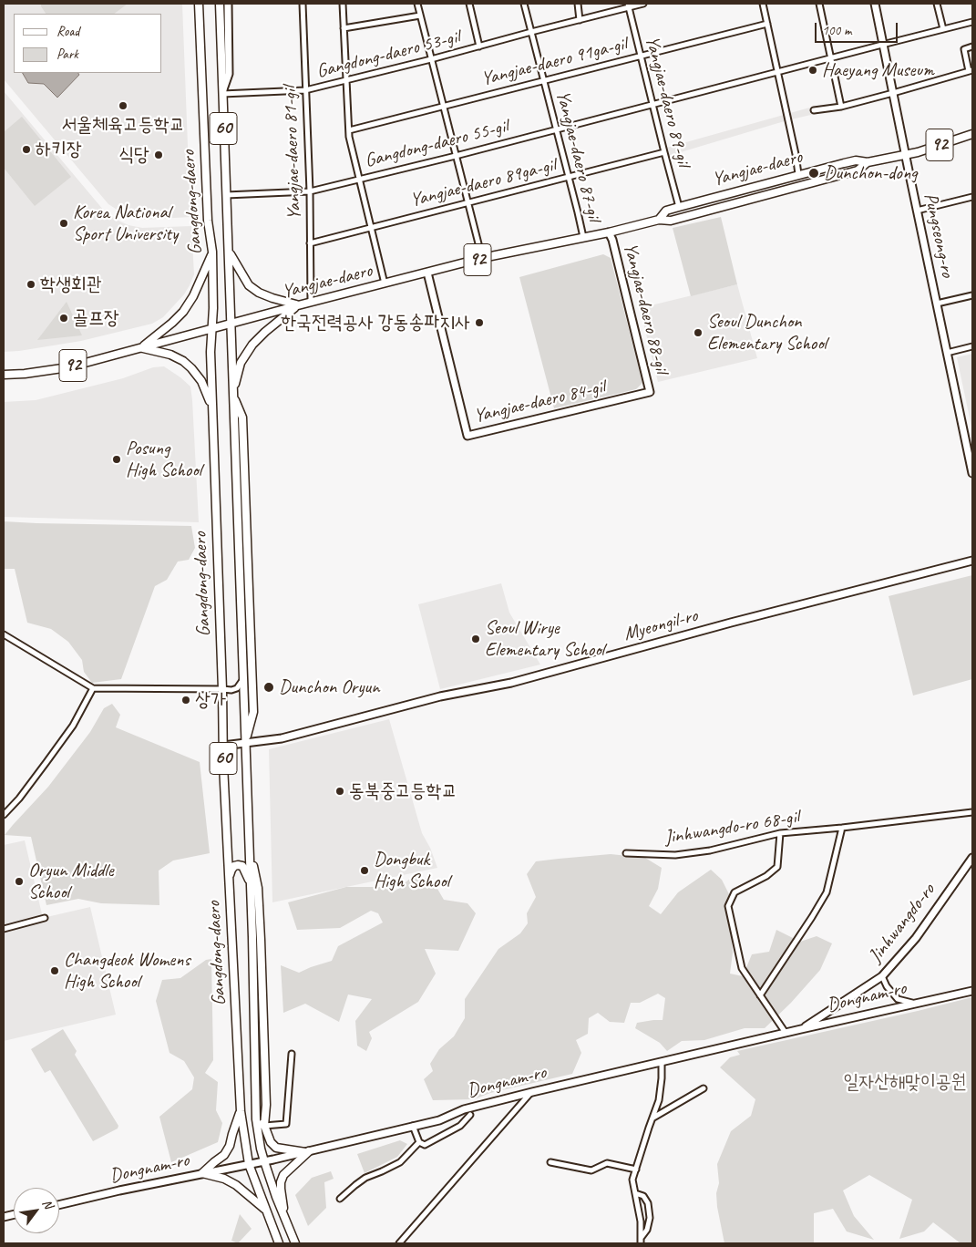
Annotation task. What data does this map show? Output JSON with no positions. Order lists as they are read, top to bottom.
{
  "streets": {
    "main road": [
      "60",
      "92",
      "Yangjae-daero",
      "Gangdong-daero",
      "Pungseong-ro",
      "Yangjae-daero 88-gil",
      "Yangjae-daero 84-gil",
      "Myeongil-ro",
      "Jinhwangdo-ro",
      "Dongnam-ro"
    ],
    "street": [
      "Gangdong-daero 53-gil",
      "Yangjae-daero 91ga-gil",
      "Yangjae-daero 89-gil",
      "Gangdong-daero 55-gil",
      "Yangjae-daero 81-gil",
      "Yangjae-daero 87-gil",
      "Yangjae-daero 89ga-gil",
      "Jinhwangdo-ro 68-gil"
    ]
  },
  "crossings": [
    ["Gangdong-daero 53-gil", "Yangjae-daero 89-gil"],
    ["Gangdong-daero 53-gil", "Yangjae-daero 81-gil"],
    ["Gangdong-daero 53-gil", "Yangjae-daero 87-gil"],
    ["Gangdong-daero 53-gil", "Gangdong-daero"],
    ["Yangjae-daero 91ga-gil", "Yangjae-daero 89-gil"],
    ["Yangjae-daero 91ga-gil", "Yangjae-daero 87-gil"],
    ["Yangjae-daero 89-gil", "Gangdong-daero 55-gil"],
    ["Yangjae-daero 89-gil", "Yangjae-daero"],
    ["Yangjae-daero 89-gil", "Yangjae-daero 89ga-gil"],
    ["Gangdong-daero 55-gil", "Yangjae-daero 81-gil"],
    ["Gangdong-daero 55-gil", "Yangjae-daero 87-gil"],
    ["Gangdong-daero 55-gil", "Gangdong-daero"],
    ["Gangdong-daero 55-gil", "Pungseong-ro"],
    ["Yangjae-daero 81-gil", "Yangjae-daero"],
    ["Yangjae-daero 81-gil", "Yangjae-daero 89ga-gil"],
    ["Yangjae-daero 87-gil", "Yangjae-daero"],
    ["Yangjae-daero 87-gil", "Yangjae-daero 89ga-gil"],
    ["Yangjae-daero", "Gangdong-daero"],
    ["Yangjae-daero", "Pungseong-ro"],
    ["Yangjae-daero", "Yangjae-daero 88-gil"],
    ["Yangjae-daero", "Yangjae-daero 84-gil"],
    ["Gangdong-daero", "Myeongil-ro"],
    ["Gangdong-daero", "Dongnam-ro"],
    ["Yangjae-daero 88-gil", "Yangjae-daero 84-gil"],
    ["Jinhwangdo-ro", "Dongnam-ro"]
  ],
  "parks": ["일자산해맞이공원"],
  "places": [
    "Haeyang Museum",
    "서울체육고등학교",
    "하키장",
    "식당",
    "Dunchon-dong",
    "Korea National Sport University",
    "학생회관",
    "골프장",
    "한국전력공사 강동송파지사",
    "Seoul Dunchon Elementary School",
    "Posung High School",
    "Seoul Wirye Elementary School",
    "Dunchon Oryun",
    "상가",
    "동북중고등학교",
    "Dongbuk High School",
    "Oryun Middle School",
    "Changdeok Womens High School"
  ],
  "legend": ["Road", "Park"],
  "scale_bar": "100 m",
  "north": "top right"
}
